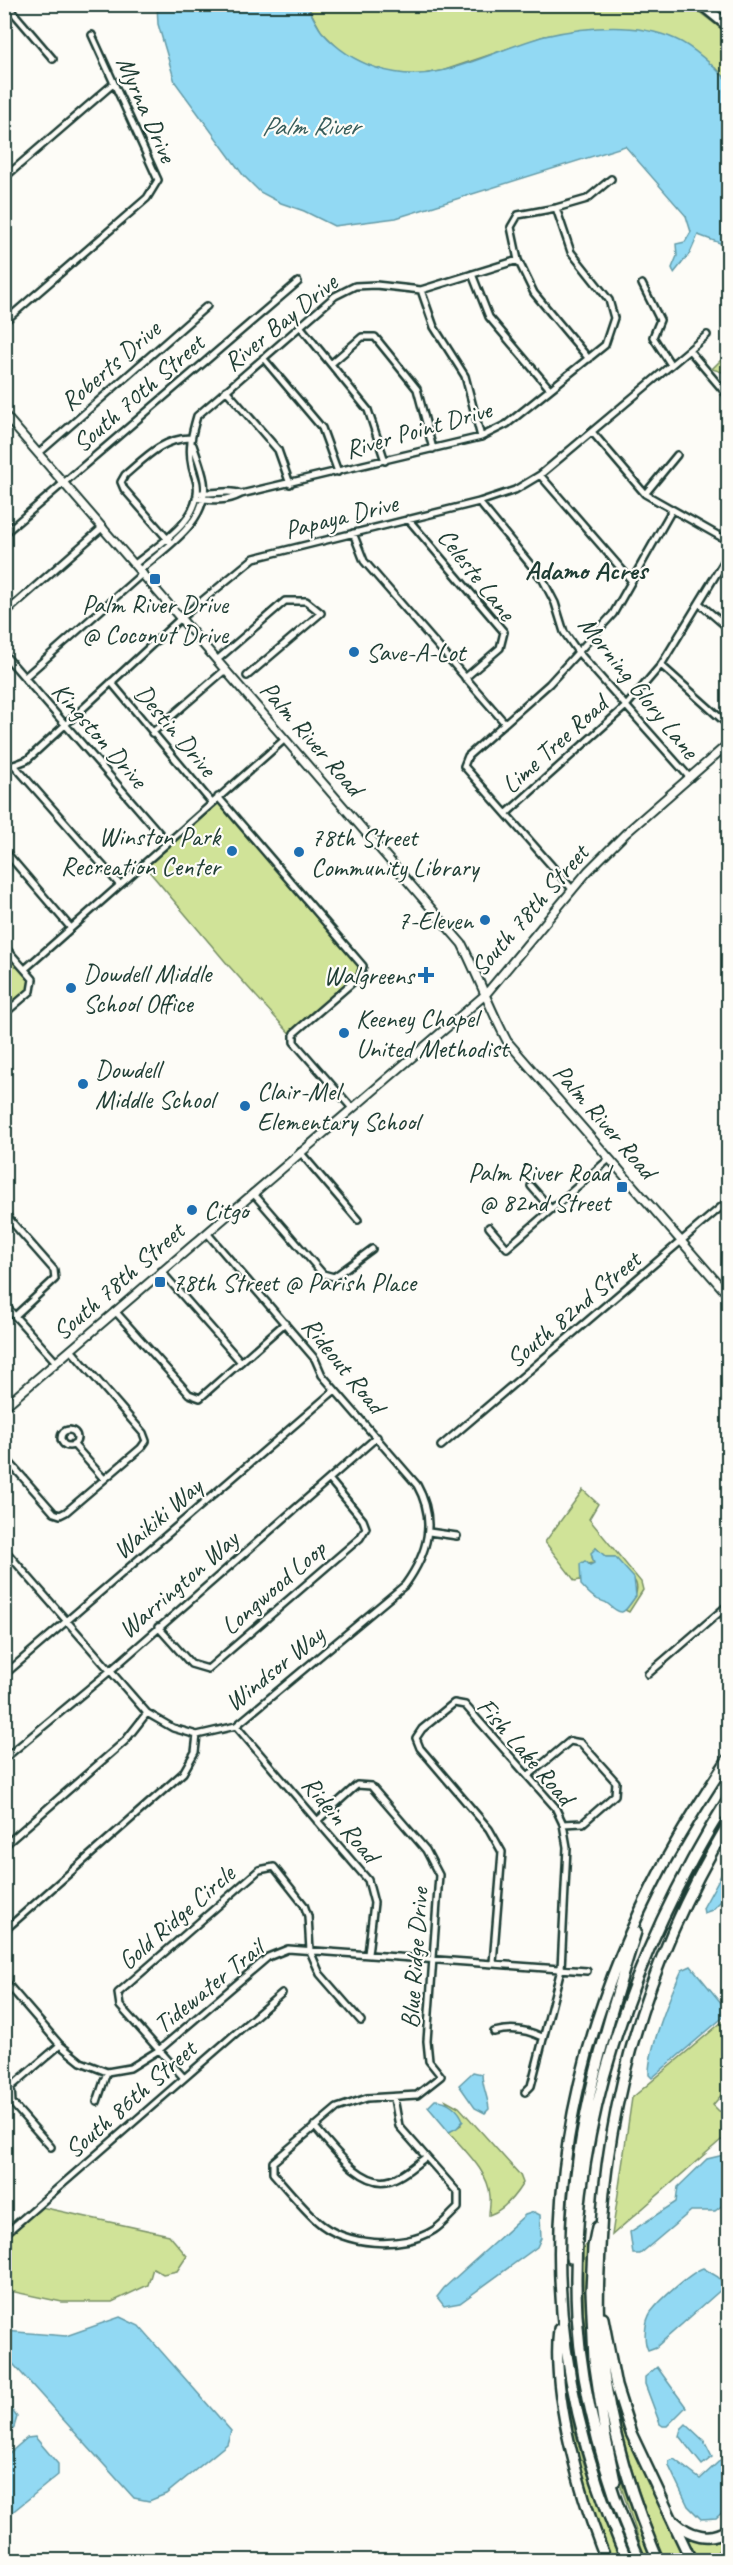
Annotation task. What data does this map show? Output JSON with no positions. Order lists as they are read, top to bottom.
{
  "streets": {
    "street": [
      "Myrna Drive",
      "River Bay Drive",
      "Roberts Drive",
      "South 70th Street",
      "River Point Drive",
      "Papaya Drive",
      "Celeste Lane",
      "Morning Glory Lane",
      "Destin Drive",
      "Kingston Drive",
      "Palm River Road",
      "Lime Tree Road",
      "South 78th Street",
      "South 82nd Street",
      "Rideout Road",
      "Waikiki Way",
      "Warrington Way",
      "Longwood Loop",
      "Windsor Way",
      "Fish Lake Road",
      "Ridein Road",
      "Gold Ridge Circle",
      "Blue Ridge Drive",
      "Tidewater Trail",
      "South 86th Street"
    ]
  },
  "crossings": [
    ["Roberts Drive", "Palm River Road"],
    ["South 70th Street", "Palm River Road"],
    ["Papaya Drive", "Celeste Lane"],
    ["Papaya Drive", "Morning Glory Lane"],
    ["Papaya Drive", "Destin Drive"],
    ["Papaya Drive", "Kingston Drive"],
    ["Papaya Drive", "Palm River Road"],
    ["Morning Glory Lane", "Lime Tree Road"],
    ["Morning Glory Lane", "South 78th Street"],
    ["Destin Drive", "South 78th Street"],
    ["Palm River Road", "South 78th Street"],
    ["Palm River Road", "South 82nd Street"],
    ["South 78th Street", "Rideout Road"],
    ["Rideout Road", "Waikiki Way"],
    ["Rideout Road", "Warrington Way"],
    ["Rideout Road", "Windsor Way"],
    ["Warrington Way", "Longwood Loop"],
    ["Windsor Way", "Ridein Road"],
    ["Fish Lake Road", "Tidewater Trail"],
    ["Ridein Road", "Blue Ridge Drive"],
    ["Ridein Road", "Tidewater Trail"],
    ["Gold Ridge Circle", "Tidewater Trail"],
    ["Gold Ridge Circle", "South 86th Street"],
    ["Blue Ridge Drive", "Tidewater Trail"]
  ],
  "districts": ["Adamo Acres"],
  "water": ["Palm River"],
  "places": {
    "transit": ["Palm River Drive @ Coconut Drive", "Palm River Road @ 82nd Street", "78th Street @ Parish Place"],
    "other": [
      "Save-A-Lot",
      "Winston Park Recreation Center",
      "78th Street Community Library",
      "7-Eleven",
      "Dowdell Middle School Office",
      "Keeney Chapel United Methodist",
      "Dowdell Middle School",
      "Clair-Mel Elementary School",
      "Citgo"
    ],
    "health": ["Walgreens"]
  }
}
